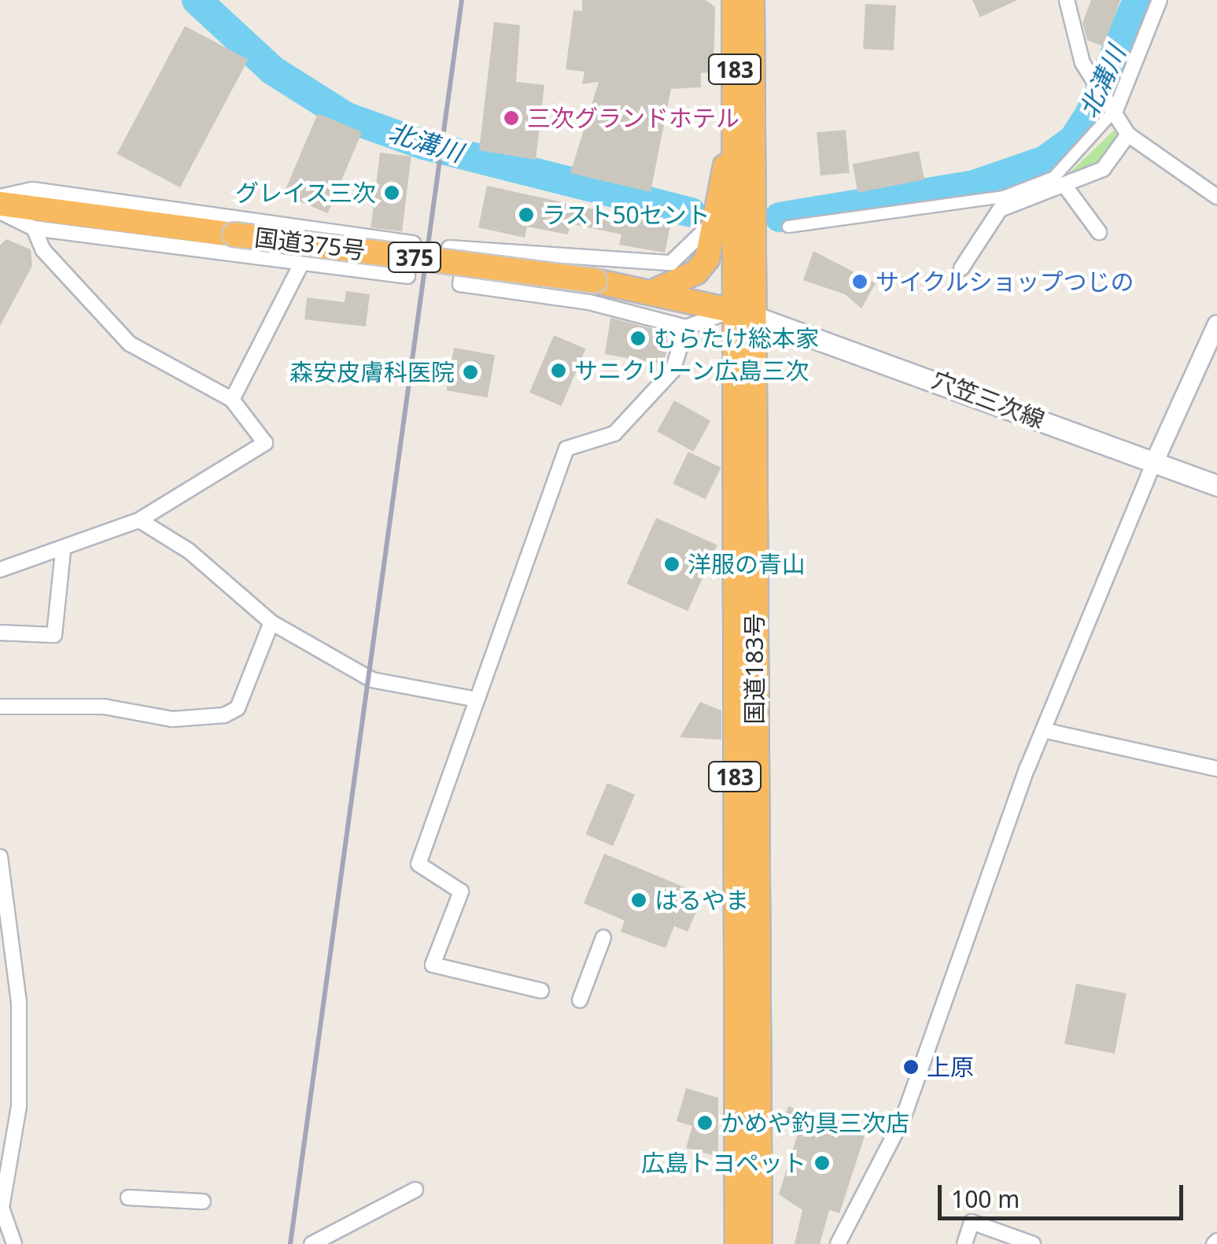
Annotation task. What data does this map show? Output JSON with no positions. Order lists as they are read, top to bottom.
{
  "streets": {
    "highway": [
      "183",
      "国道375号",
      "375",
      "国道183号"
    ],
    "main road": ["穴笠三次線"]
  },
  "crossings": [
    ["国道375号", "穴笠三次線"],
    ["国道375号", "国道183号"],
    ["穴笠三次線", "国道183号"]
  ],
  "water": ["北溝川"],
  "places": [
    "三次グランドホテル",
    "グレイス三次",
    "ラスト50セント",
    "サイクルショップつじの",
    "むらたけ総本家",
    "サニクリーン広島三次",
    "森安皮膚科医院",
    "洋服の青山",
    "はるやま",
    "上原",
    "かめや釣具三次店",
    "広島トヨペット"
  ],
  "scale_bar": "100 m"
}
